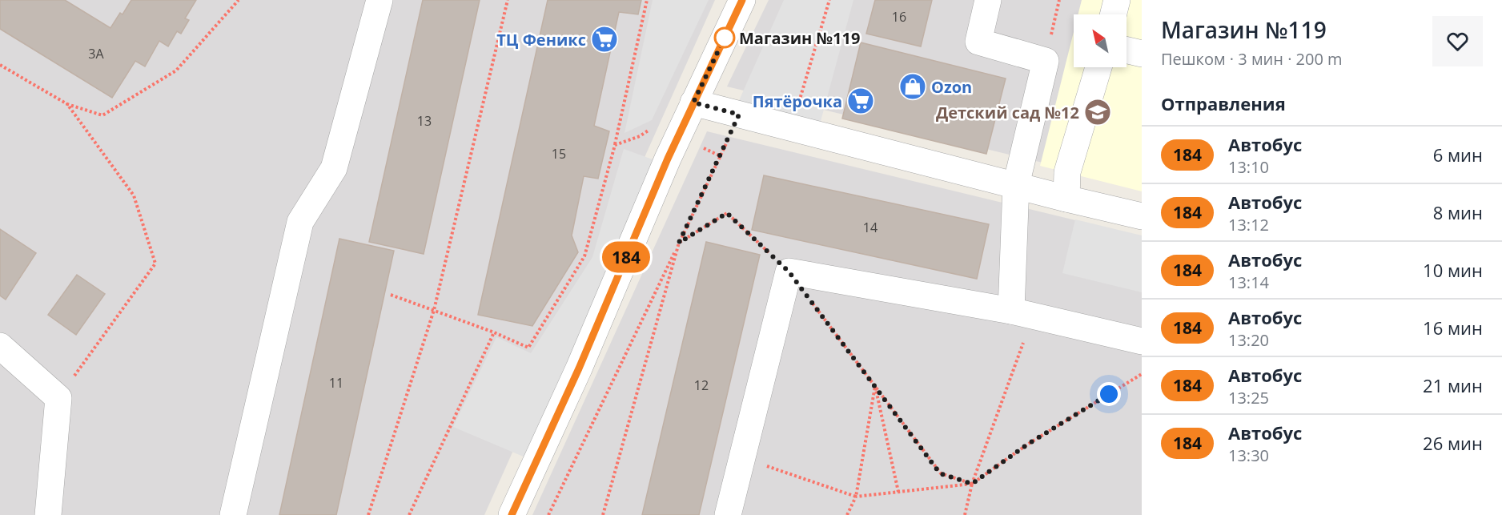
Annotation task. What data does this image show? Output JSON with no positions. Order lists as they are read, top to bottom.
{
  "places": {
    "other": ["Магазин №119"],
    "supermarket": ["ТЦ Феникс", "Пятёрочка"],
    "shop": ["Ozon"],
    "school or university": ["Детский сад №12"]
  },
  "lines": ["bus line 184"],
  "house_numbers": [
    "16",
    "3А",
    "13",
    "15",
    "14",
    "11",
    "12"
  ],
  "north": "top left",
  "page": {
    "on_map": "184",
    "heading": [
      ["Магазин №119", "Пешком · 3 мин · 200 m"],
      "Отправления"
    ],
    "list": [
      {
        "mark": "184",
        "name": "Автобус",
        "note": "13:10",
        "value": "6 мин"
      },
      {
        "mark": "184",
        "name": "Автобус",
        "note": "13:12",
        "value": "8 мин"
      },
      {
        "mark": "184",
        "name": "Автобус",
        "note": "13:14",
        "value": "10 мин"
      },
      {
        "mark": "184",
        "name": "Автобус",
        "note": "13:20",
        "value": "16 мин"
      },
      {
        "mark": "184",
        "name": "Автобус",
        "note": "13:25",
        "value": "21 мин"
      },
      {
        "mark": "184",
        "name": "Автобус",
        "note": "13:30",
        "value": "26 мин"
      }
    ]
  }
}
